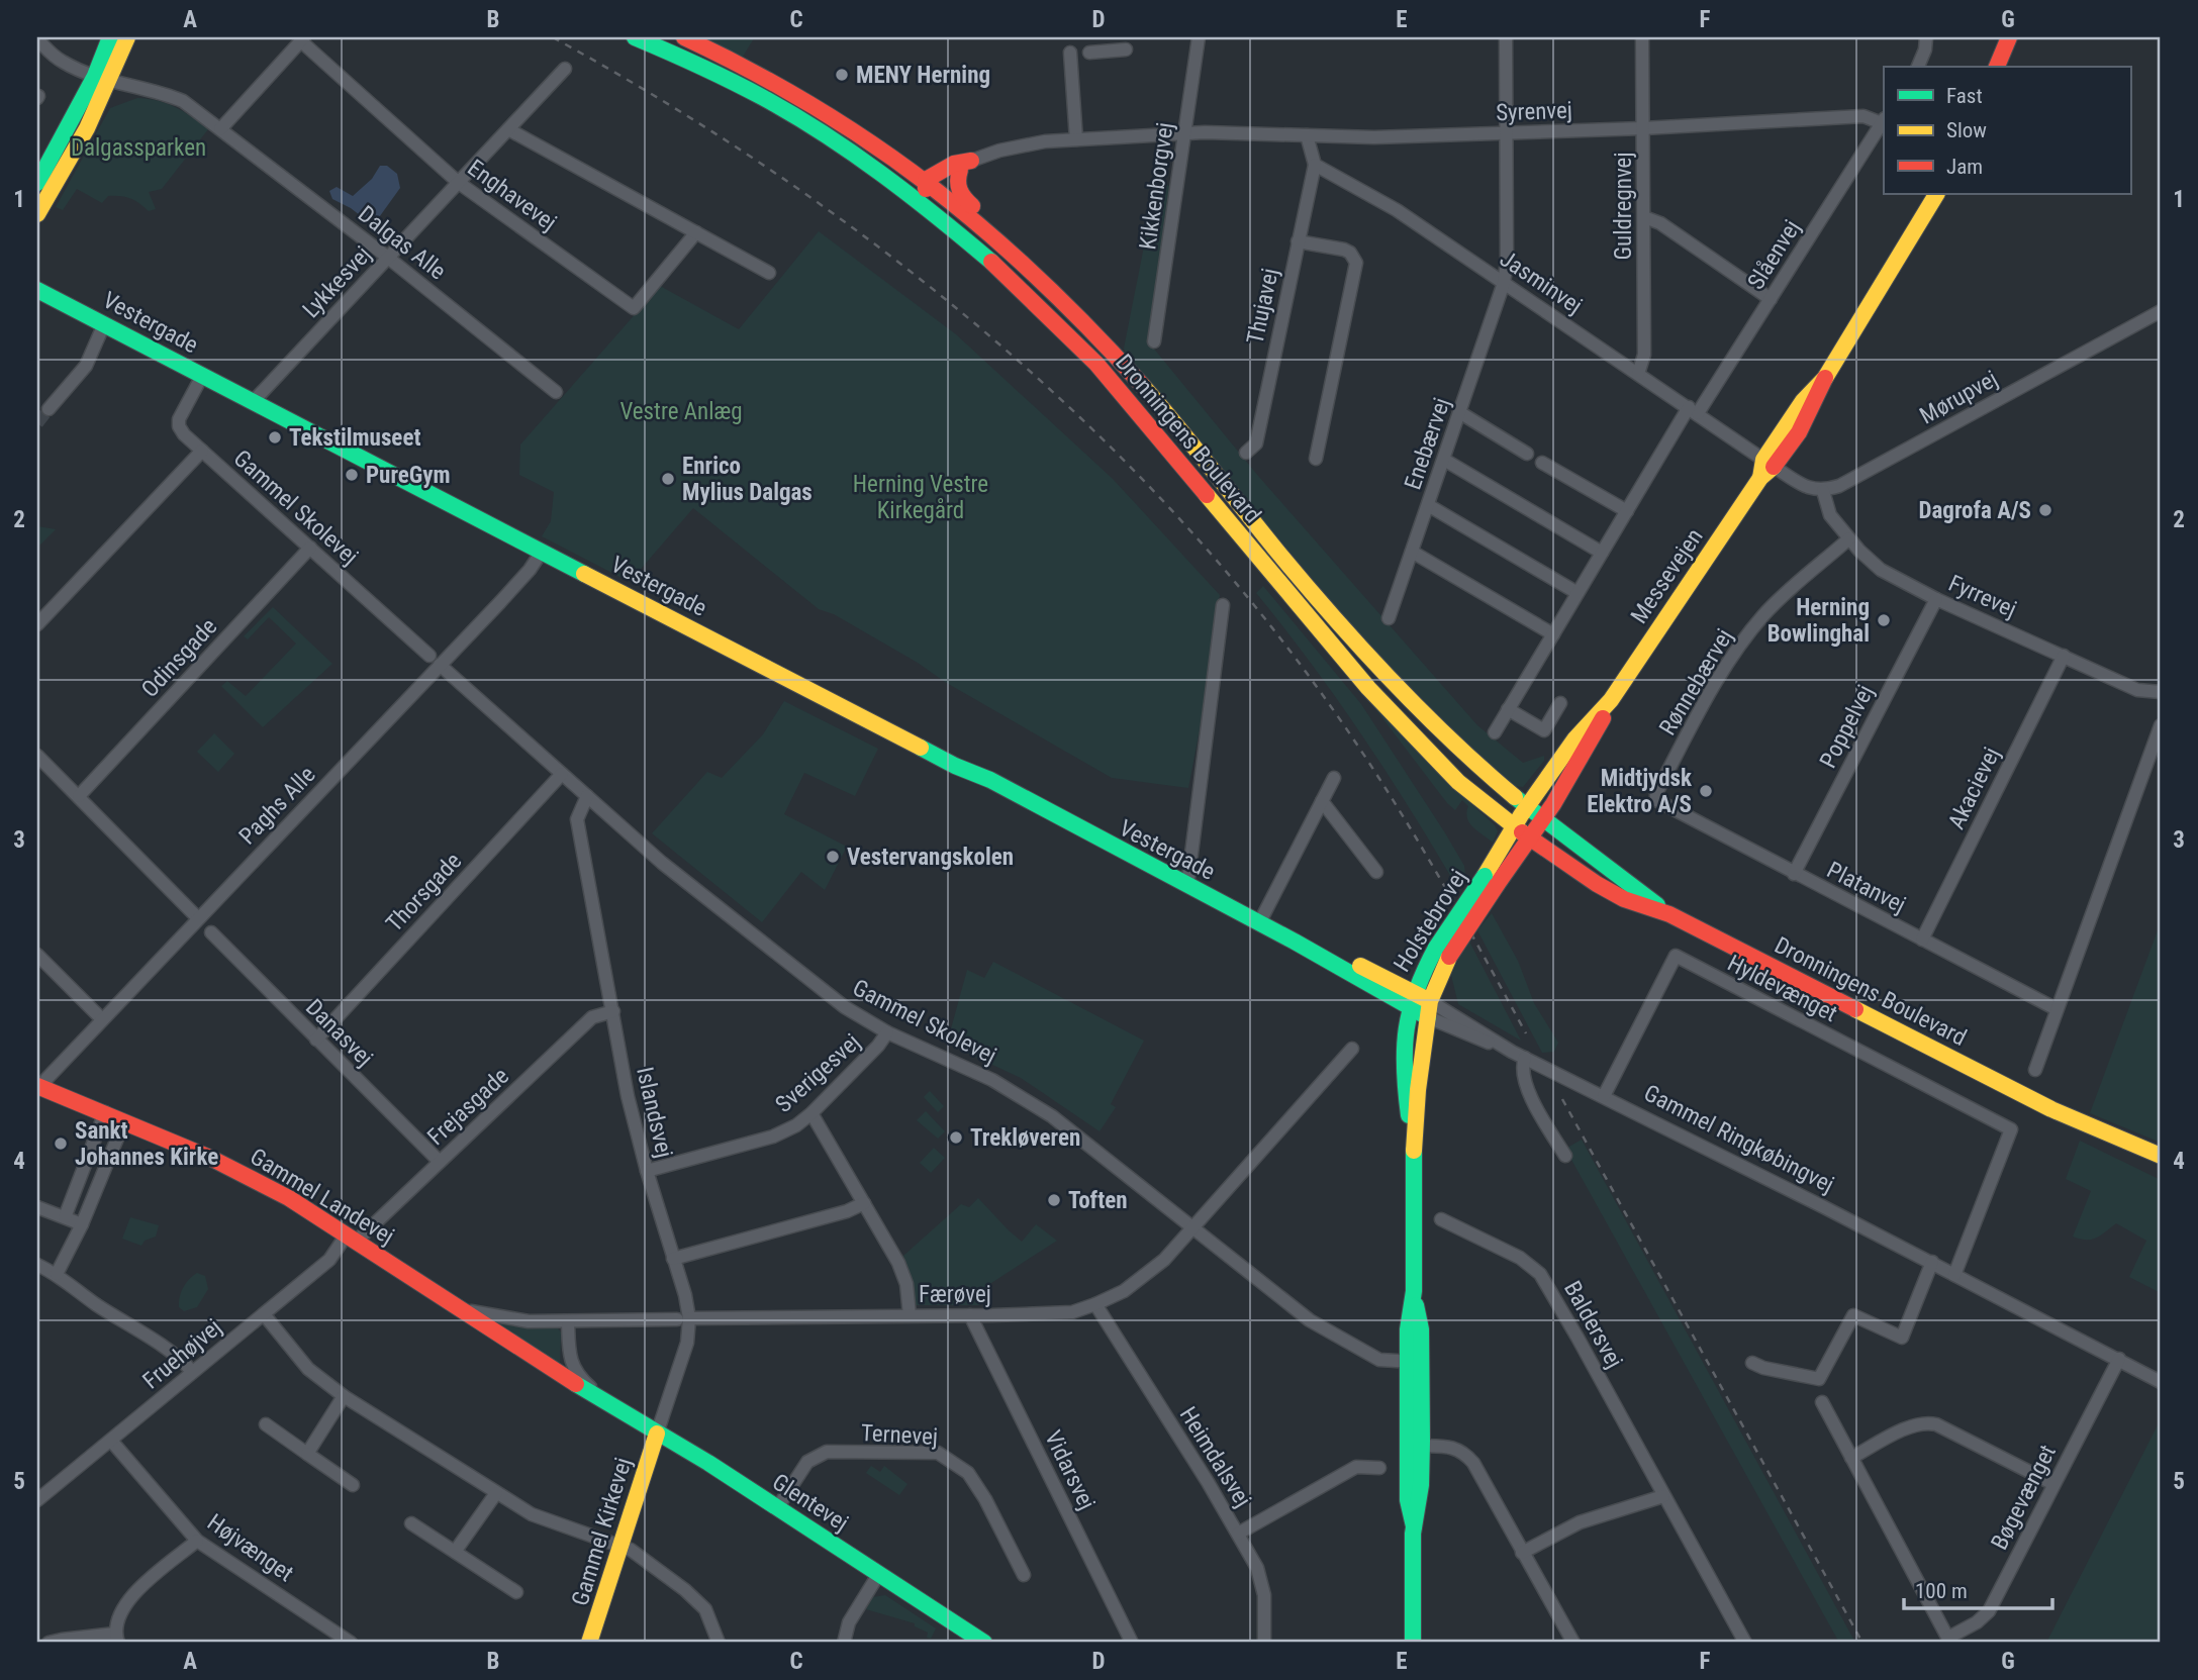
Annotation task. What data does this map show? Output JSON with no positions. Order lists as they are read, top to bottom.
{
  "streets": {
    "main road": [
      "Vestergade",
      "Dronningens Boulevard",
      "Messevejen",
      "Holstebrovej",
      "Gammel Landevej",
      "Glentevej",
      "Gammel Kirkevej"
    ],
    "street": [
      "Syrenvej",
      "Kikkenborgvej",
      "Enghavevej",
      "Guldregnvej",
      "Dalgas Alle",
      "Slåenvej",
      "Lykkesvej",
      "Jasminvej",
      "Thujavej",
      "Mørupvej",
      "Enebærvej",
      "Gammel Skolevej",
      "Fyrrevej",
      "Odinsgade",
      "Rønnebærvej",
      "Poppelvej",
      "Akacievej",
      "Paghs Alle",
      "Platanvej",
      "Thorsgade",
      "Hyldevænget",
      "Danasvej",
      "Sverigesvej",
      "Frejasgade",
      "Islandsvej",
      "Gammel Ringkøbingvej",
      "Færøvej",
      "Baldersvej",
      "Fruehøjvej",
      "Ternevej",
      "Heimdalsvej",
      "Vidarsvej",
      "Bøgevænget",
      "Højvænget"
    ]
  },
  "crossings": [
    ["Syrenvej", "Kikkenborgvej"],
    ["Syrenvej", "Guldregnvej"],
    ["Syrenvej", "Slåenvej"],
    ["Syrenvej", "Enebærvej"],
    ["Enghavevej", "Lykkesvej"],
    ["Guldregnvej", "Jasminvej"],
    ["Dalgas Alle", "Lykkesvej"],
    ["Slåenvej", "Jasminvej"],
    ["Lykkesvej", "Vestergade"],
    ["Jasminvej", "Thujavej"],
    ["Jasminvej", "Enebærvej"],
    ["Jasminvej", "Messevejen"],
    ["Vestergade", "Gammel Skolevej"],
    ["Vestergade", "Paghs Alle"],
    ["Vestergade", "Holstebrovej"],
    ["Vestergade", "Gammel Ringkøbingvej"],
    ["Mørupvej", "Fyrrevej"],
    ["Dronningens Boulevard", "Messevejen"],
    ["Dronningens Boulevard", "Holstebrovej"],
    ["Gammel Skolevej", "Odinsgade"],
    ["Gammel Skolevej", "Paghs Alle"],
    ["Gammel Skolevej", "Thorsgade"],
    ["Gammel Skolevej", "Holstebrovej"],
    ["Gammel Skolevej", "Sverigesvej"],
    ["Gammel Skolevej", "Islandsvej"],
    ["Gammel Skolevej", "Færøvej"],
    ["Messevejen", "Holstebrovej"],
    ["Fyrrevej", "Rønnebærvej"],
    ["Fyrrevej", "Poppelvej"],
    ["Fyrrevej", "Akacievej"],
    ["Rønnebærvej", "Platanvej"],
    ["Poppelvej", "Platanvej"],
    ["Akacievej", "Platanvej"],
    ["Paghs Alle", "Gammel Landevej"],
    ["Thorsgade", "Danasvej"],
    ["Holstebrovej", "Gammel Ringkøbingvej"],
    ["Hyldevænget", "Gammel Ringkøbingvej"],
    ["Danasvej", "Frejasgade"],
    ["Sverigesvej", "Islandsvej"],
    ["Frejasgade", "Islandsvej"],
    ["Frejasgade", "Gammel Landevej"],
    ["Frejasgade", "Fruehøjvej"],
    ["Islandsvej", "Færøvej"],
    ["Islandsvej", "Glentevej"],
    ["Islandsvej", "Gammel Kirkevej"],
    ["Gammel Ringkøbingvej", "Bøgevænget"],
    ["Gammel Landevej", "Færøvej"],
    ["Gammel Landevej", "Fruehøjvej"],
    ["Gammel Landevej", "Glentevej"],
    ["Færøvej", "Heimdalsvej"],
    ["Færøvej", "Vidarsvej"],
    ["Færøvej", "Glentevej"],
    ["Fruehøjvej", "Højvænget"],
    ["Ternevej", "Glentevej"],
    ["Glentevej", "Gammel Kirkevej"]
  ],
  "parks": ["Dalgassparken", "Vestre Anlæg", "Herning Vestre Kirkegård"],
  "places": [
    "MENY Herning",
    "Tekstilmuseet",
    "PureGym",
    "Enrico Mylius Dalgas",
    "Dagrofa A/S",
    "Herning Bowlinghal",
    "Midtjydsk Elektro A/S",
    "Vestervangskolen",
    "Trekløveren",
    "Sankt Johannes Kirke",
    "Toften"
  ],
  "legend": ["Fast", "Slow", "Jam"],
  "scale_bar": "100 m",
  "grid": {
    "columns": [
      "A",
      "B",
      "C",
      "D",
      "E",
      "F",
      "G"
    ],
    "rows": [
      "1",
      "2",
      "3",
      "4",
      "5"
    ]
  }
}
